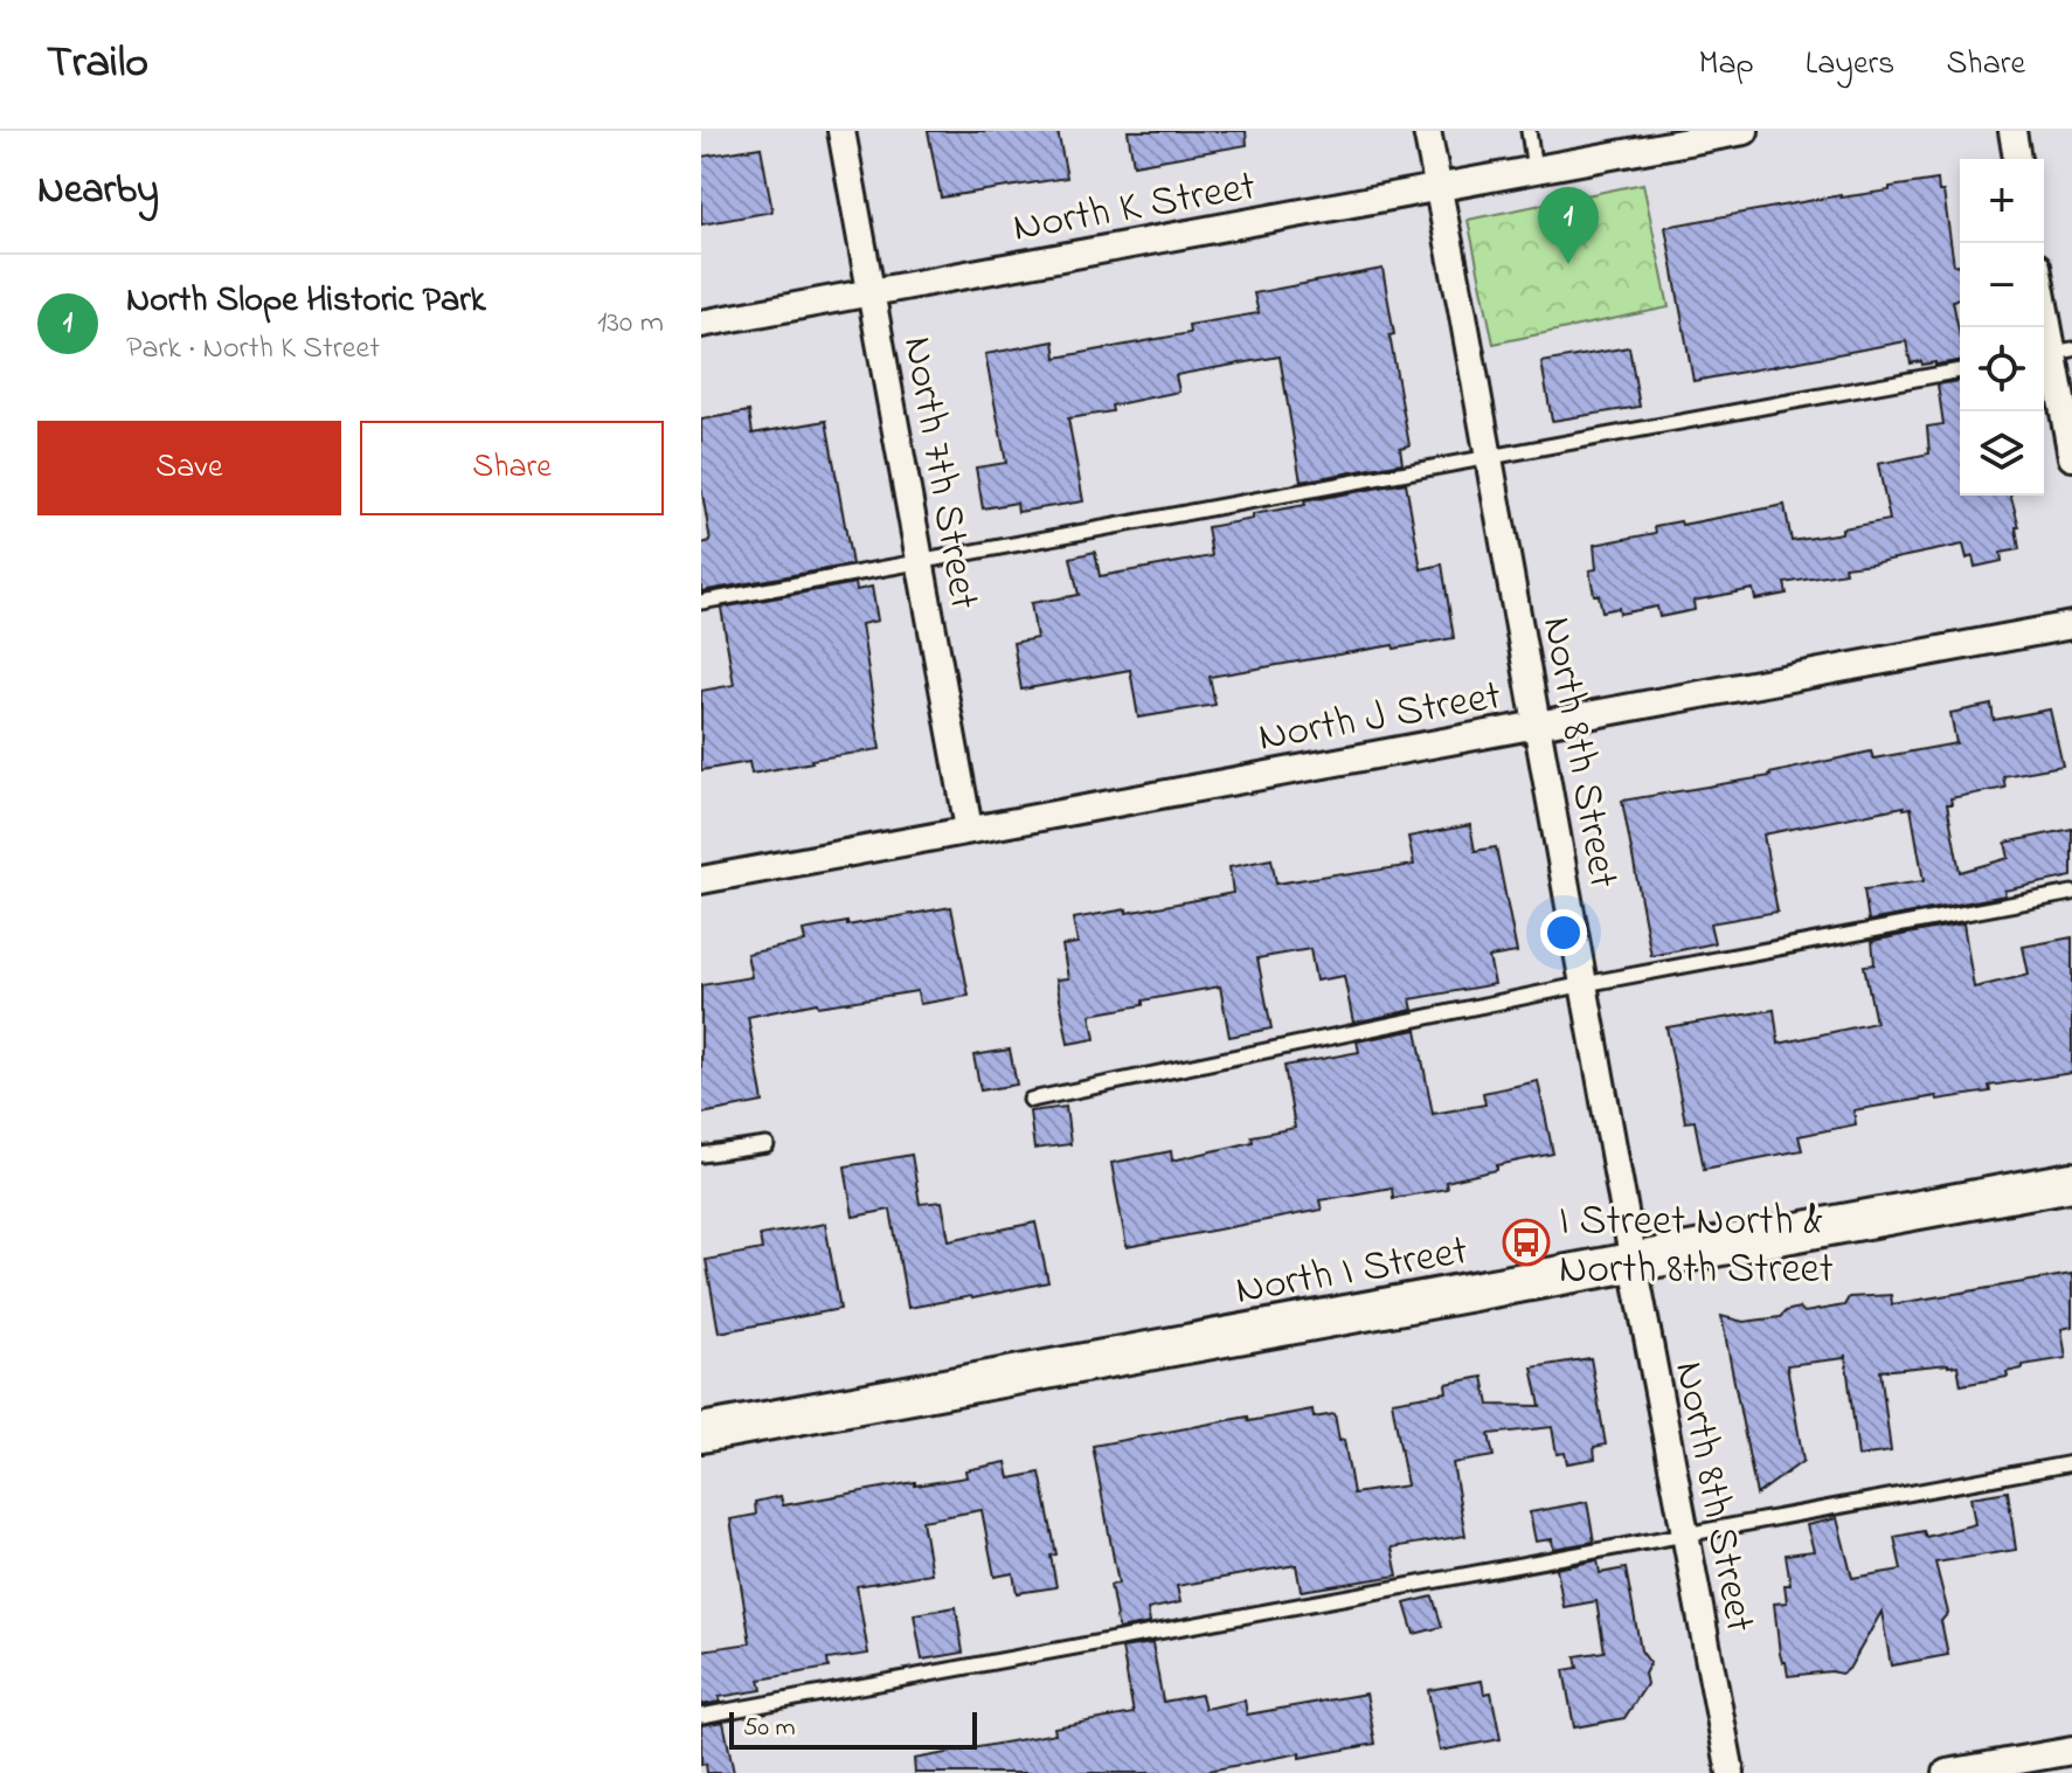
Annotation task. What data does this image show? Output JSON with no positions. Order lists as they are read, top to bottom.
{
  "streets": {
    "main road": ["North I Street"],
    "street": [
      "North K Street",
      "North 7th Street",
      "North J Street",
      "North 8th Street"
    ]
  },
  "crossings": [
    ["North K Street", "North 7th Street"],
    ["North K Street", "North 8th Street"],
    ["North 7th Street", "North J Street"],
    ["North J Street", "North 8th Street"],
    ["North 8th Street", "North I Street"]
  ],
  "places": {
    "bus stop": ["I Street North & North 8th Street"]
  },
  "scale_bar": "50 m",
  "page": {
    "header": "Trailo",
    "nav": ["Map", "Layers", "Share"],
    "heading": "Nearby",
    "map_buttons": ["+", "−"],
    "pins": "1",
    "list": [
      {
        "mark": "1",
        "name": "North Slope Historic Park",
        "note": "Park · North K Street",
        "value": "130 m"
      }
    ],
    "buttons": ["Save", "Share"],
    "scale": "50 m"
  }
}
